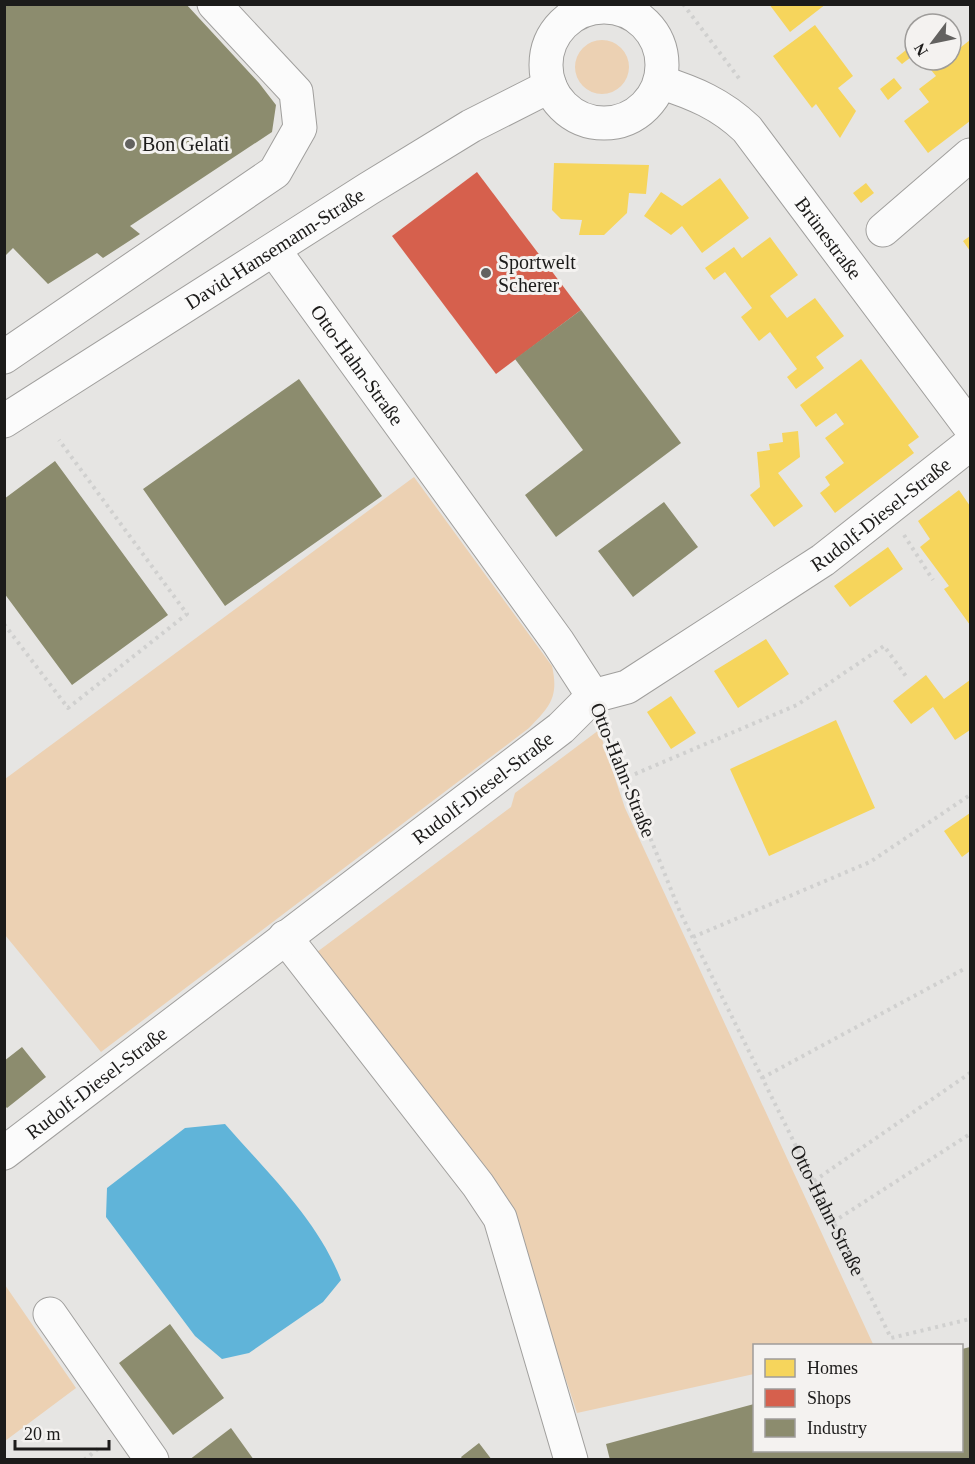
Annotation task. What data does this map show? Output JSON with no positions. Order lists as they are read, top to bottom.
{
  "streets": {
    "street": [
      "Brünestraße",
      "David-Hansemann-Straße",
      "Otto-Hahn-Straße",
      "Rudolf-Diesel-Straße"
    ]
  },
  "crossings": [
    ["Brünestraße", "David-Hansemann-Straße"],
    ["David-Hansemann-Straße", "Otto-Hahn-Straße"],
    ["Otto-Hahn-Straße", "Rudolf-Diesel-Straße"]
  ],
  "places": ["Bon Gelati", "Sportwelt Scherer"],
  "legend": ["Homes", "Shops", "Industry"],
  "scale_bar": "20 m",
  "north": "bottom left"
}
